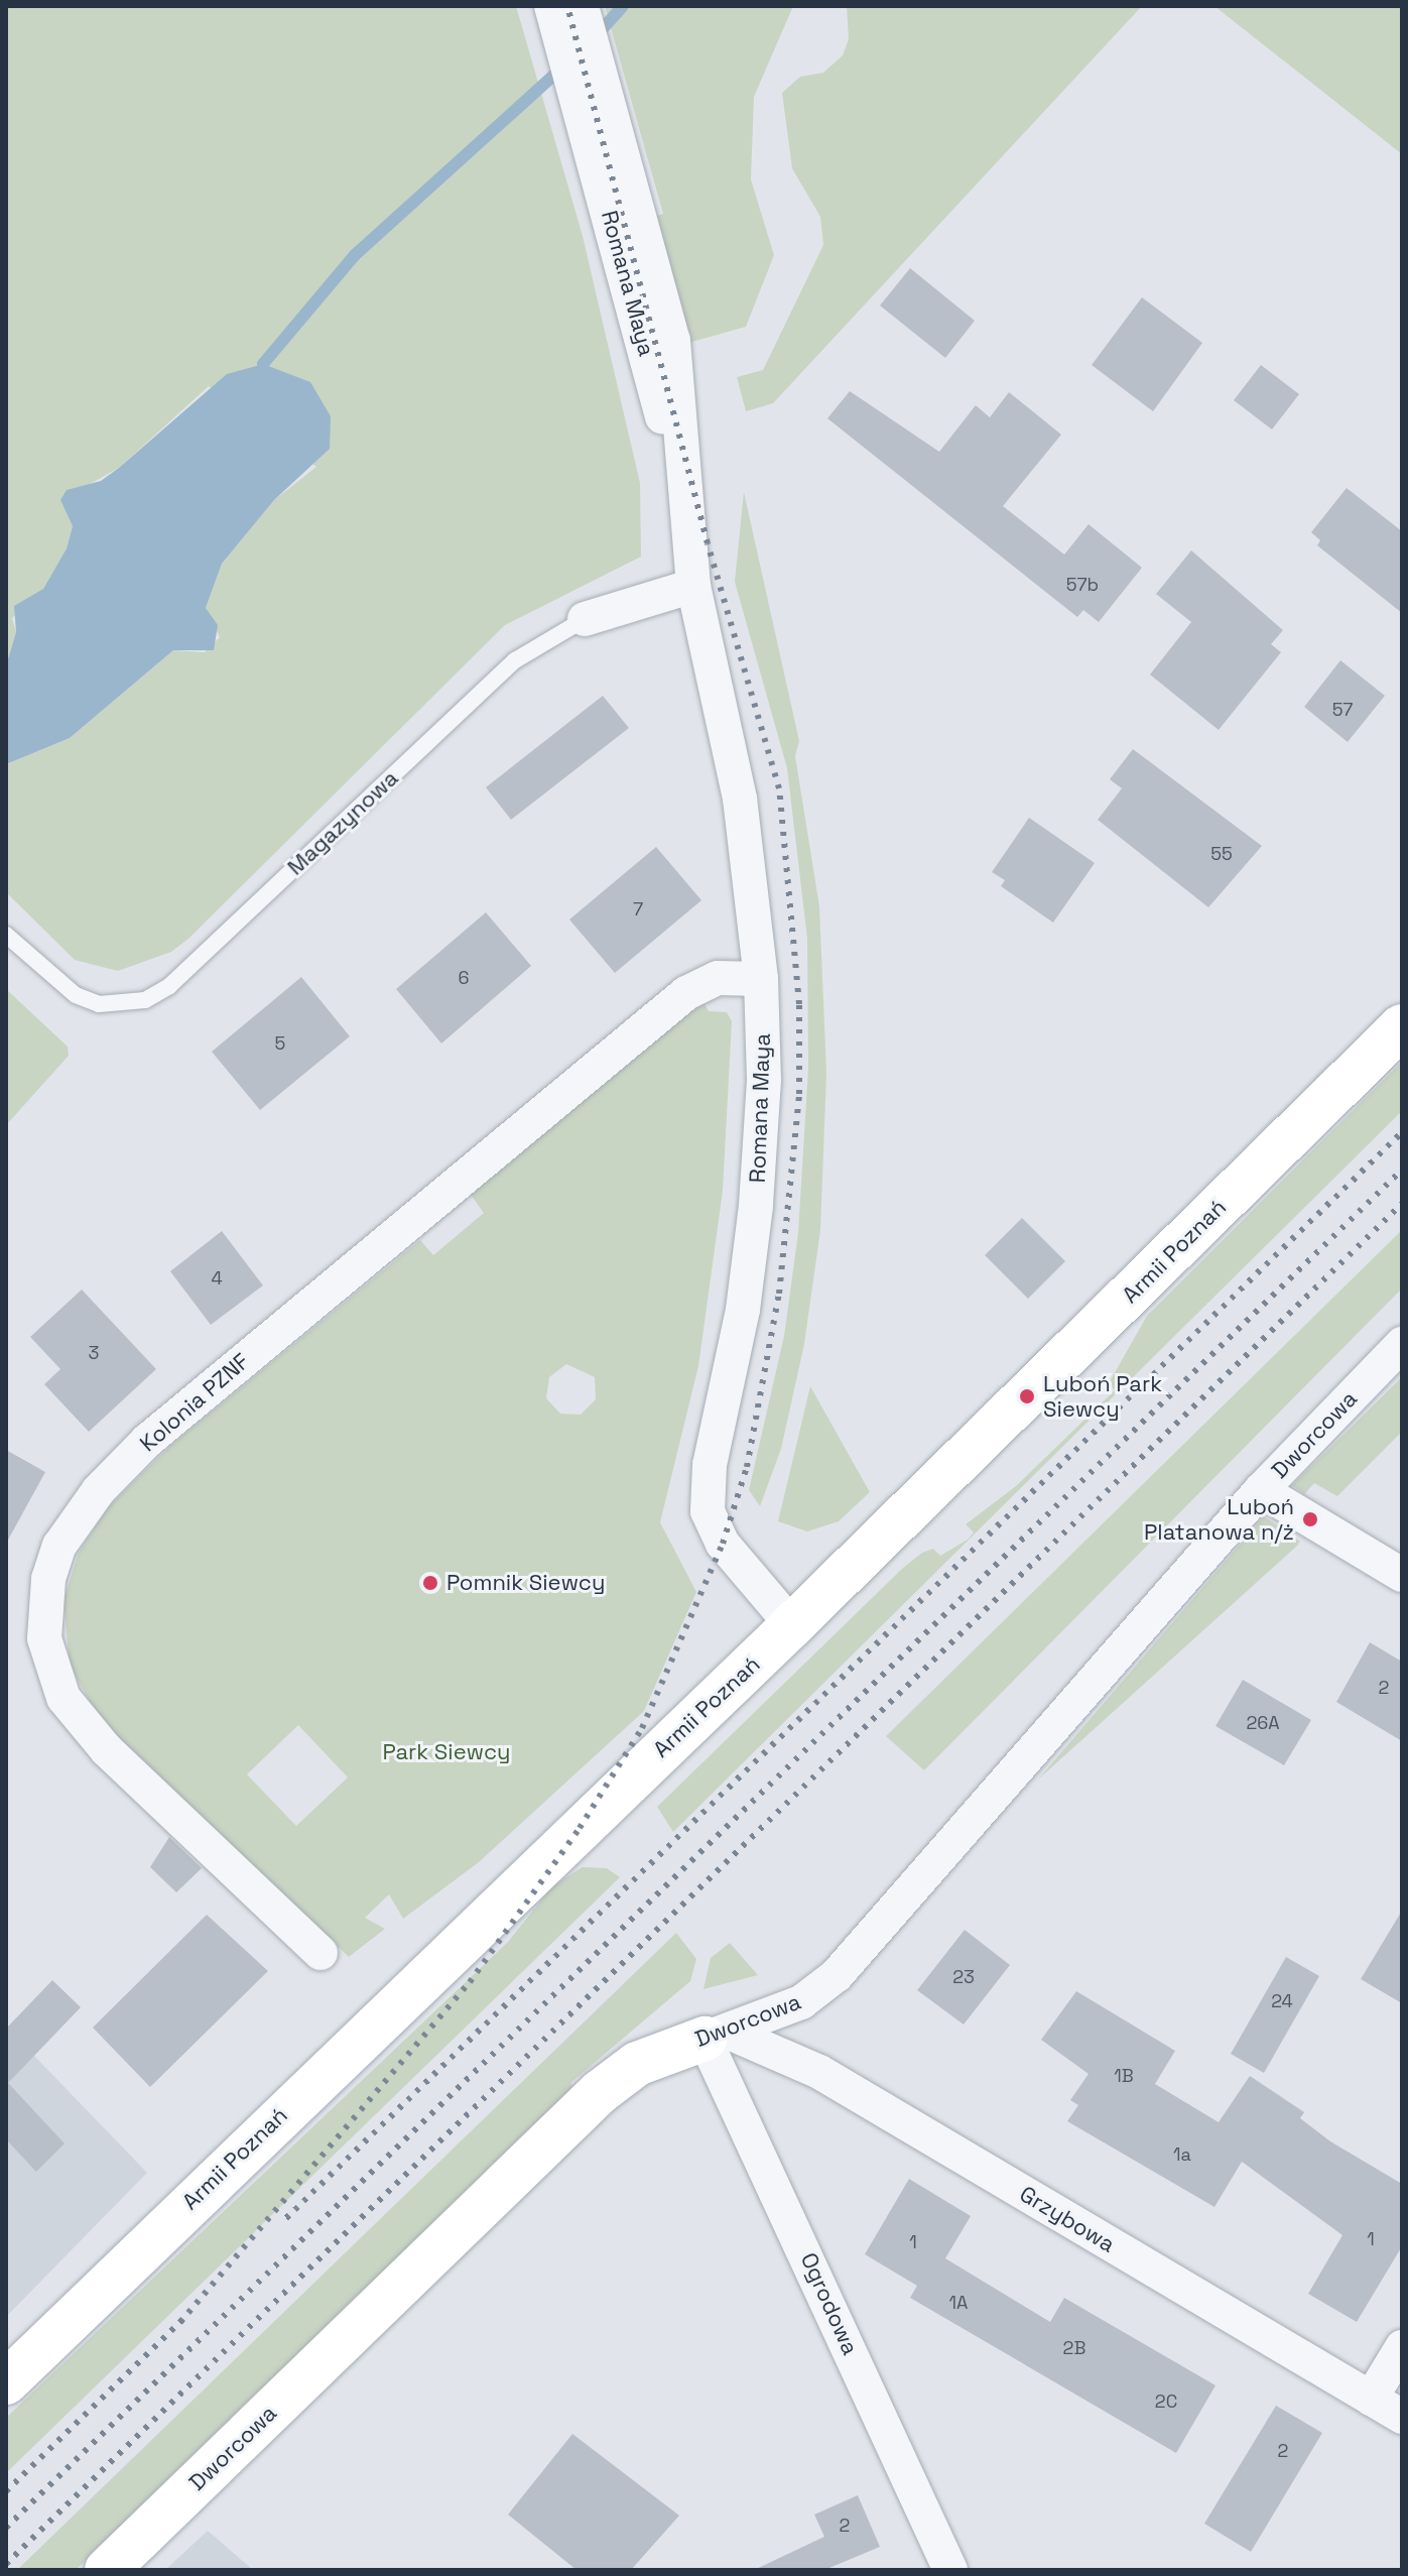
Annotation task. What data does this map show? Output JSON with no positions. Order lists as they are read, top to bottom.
{
  "streets": {
    "main road": ["Armii Poznań", "Dworcowa"],
    "street": [
      "Romana Maya",
      "Magazynowa",
      "Kolonia PZNF",
      "Grzybowa",
      "Ogrodowa"
    ]
  },
  "crossings": [
    ["Romana Maya", "Magazynowa"],
    ["Romana Maya", "Armii Poznań"],
    ["Romana Maya", "Kolonia PZNF"],
    ["Dworcowa", "Grzybowa"],
    ["Dworcowa", "Ogrodowa"],
    ["Grzybowa", "Ogrodowa"]
  ],
  "parks": ["Park Siewcy"],
  "places": ["Luboń Park Siewcy", "Luboń Platanowa n/ż", "Pomnik Siewcy"],
  "house_numbers": [
    "57b",
    "57",
    "55",
    "7",
    "6",
    "5",
    "4",
    "3",
    "2",
    "26A",
    "23",
    "24",
    "1B",
    "1a",
    "1",
    "1",
    "1A",
    "2B",
    "2C",
    "2",
    "2"
  ]
}
